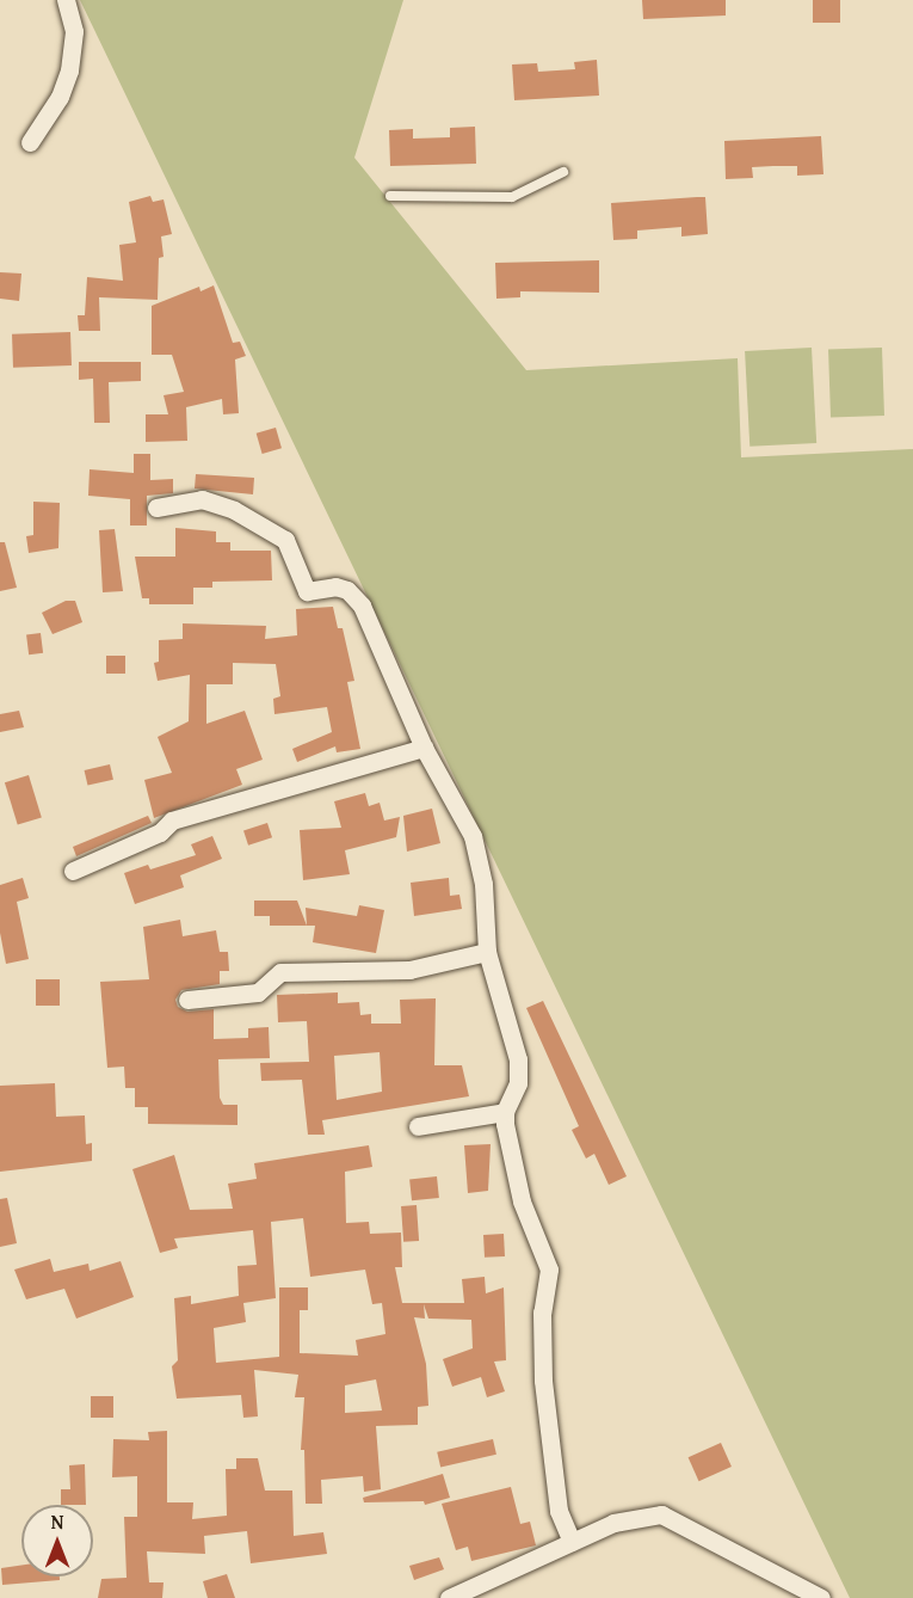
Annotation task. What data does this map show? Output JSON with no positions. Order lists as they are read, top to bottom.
{
  "north": "top"
}
